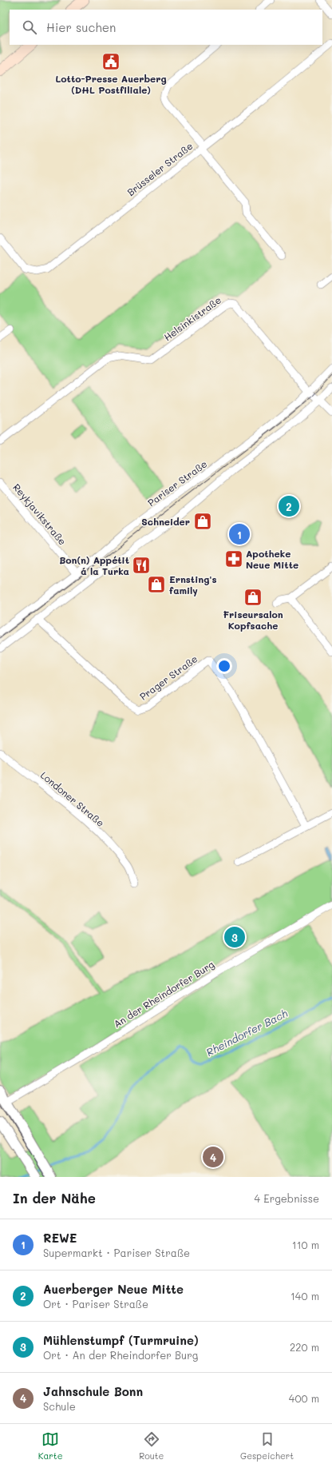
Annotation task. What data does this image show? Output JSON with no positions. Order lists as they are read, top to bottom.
{
  "streets": {
    "street": [
      "Brüsseler Straße",
      "Helsinkistraße",
      "Pariser Straße",
      "Reykjavikstraße",
      "Prager Straße",
      "Londoner Straße",
      "An der Rheindorfer Burg"
    ]
  },
  "crossings": [
    ["Helsinkistraße", "Pariser Straße"],
    ["Pariser Straße", "Reykjavikstraße"]
  ],
  "water": ["Rheindorfer Bach"],
  "places": {
    "public building": ["Lotto-Presse Auerberg (DHL Postfiliale)"],
    "shop": ["Schneider", "Ernsting's family", "Friseursalon Kopfsache"],
    "pharmacy": ["Apotheke Neue Mitte"],
    "restaurant": ["Bon(n) Appétit á la Turka"]
  },
  "page": {
    "search": "Hier suchen",
    "pins": [
      "2",
      "1",
      "3",
      "4"
    ],
    "heading": ["In der Nähe", "4 Ergebnisse"],
    "list": [
      {
        "mark": "1",
        "name": "REWE",
        "note": "Supermarkt · Pariser Straße",
        "value": "110 m"
      },
      {
        "mark": "2",
        "name": "Auerberger Neue Mitte",
        "note": "Ort · Pariser Straße",
        "value": "140 m"
      },
      {
        "mark": "3",
        "name": "Mühlenstumpf (Turmruine)",
        "note": "Ort · An der Rheindorfer Burg",
        "value": "220 m"
      },
      {
        "mark": "4",
        "name": "Jahnschule Bonn",
        "note": "Schule",
        "value": "400 m"
      }
    ],
    "nav": ["Karte", "Route", "Gespeichert"]
  }
}
